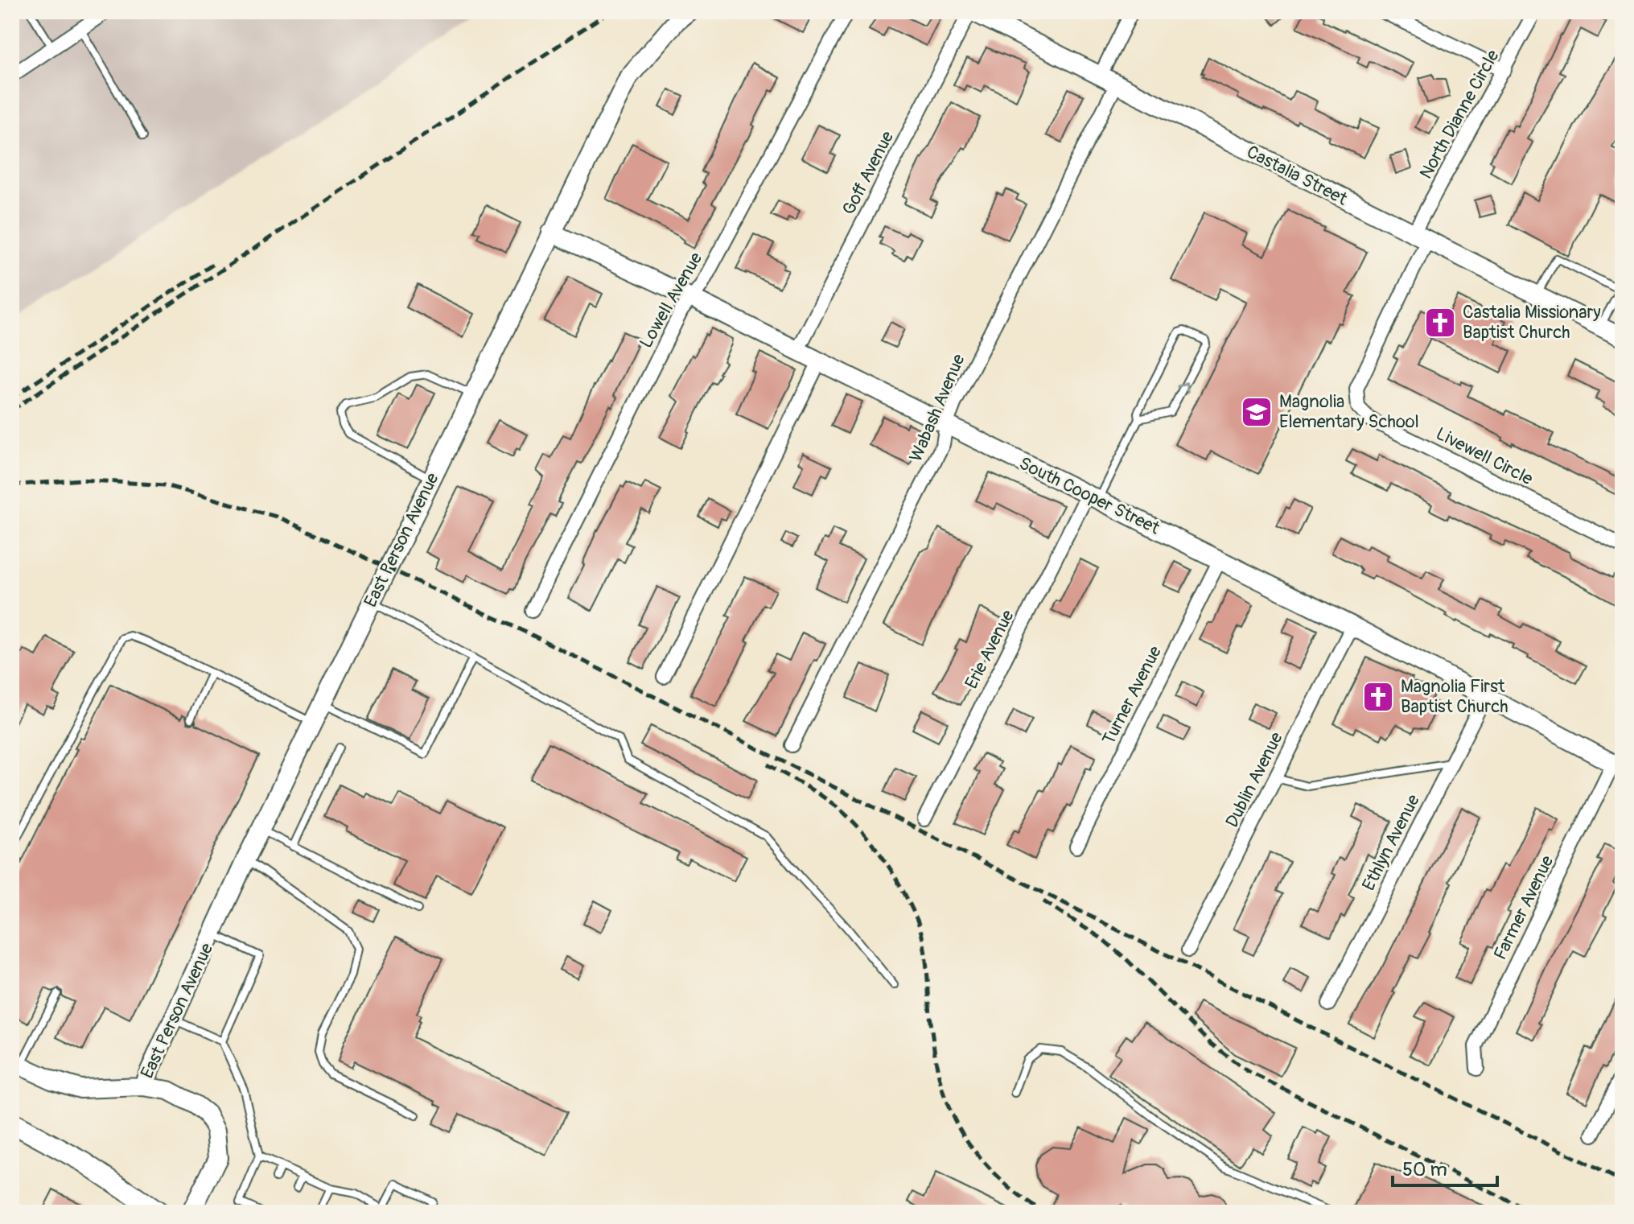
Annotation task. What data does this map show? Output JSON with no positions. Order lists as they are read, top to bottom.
{
  "streets": {
    "street": [
      "North Dianne Circle",
      "Goff Avenue",
      "Castalia Street",
      "Lowell Avenue",
      "Wabash Avenue",
      "Livewell Circle",
      "South Cooper Street",
      "East Person Avenue",
      "Erie Avenue",
      "Turner Avenue",
      "Dublin Avenue",
      "Ethlyn Avenue",
      "Farmer Avenue"
    ]
  },
  "crossings": [
    ["North Dianne Circle", "Castalia Street"],
    ["North Dianne Circle", "Livewell Circle"],
    ["Goff Avenue", "Castalia Street"],
    ["Goff Avenue", "South Cooper Street"],
    ["Castalia Street", "Wabash Avenue"],
    ["Castalia Street", "Livewell Circle"],
    ["Lowell Avenue", "South Cooper Street"],
    ["Wabash Avenue", "South Cooper Street"],
    ["South Cooper Street", "East Person Avenue"],
    ["South Cooper Street", "Erie Avenue"],
    ["South Cooper Street", "Turner Avenue"],
    ["South Cooper Street", "Dublin Avenue"],
    ["South Cooper Street", "Ethlyn Avenue"],
    ["South Cooper Street", "Farmer Avenue"]
  ],
  "places": {
    "church": ["Castalia Missionary Baptist Church", "Magnolia First Baptist Church"],
    "school or university": ["Magnolia Elementary School"]
  },
  "scale_bar": "50 m"
}
